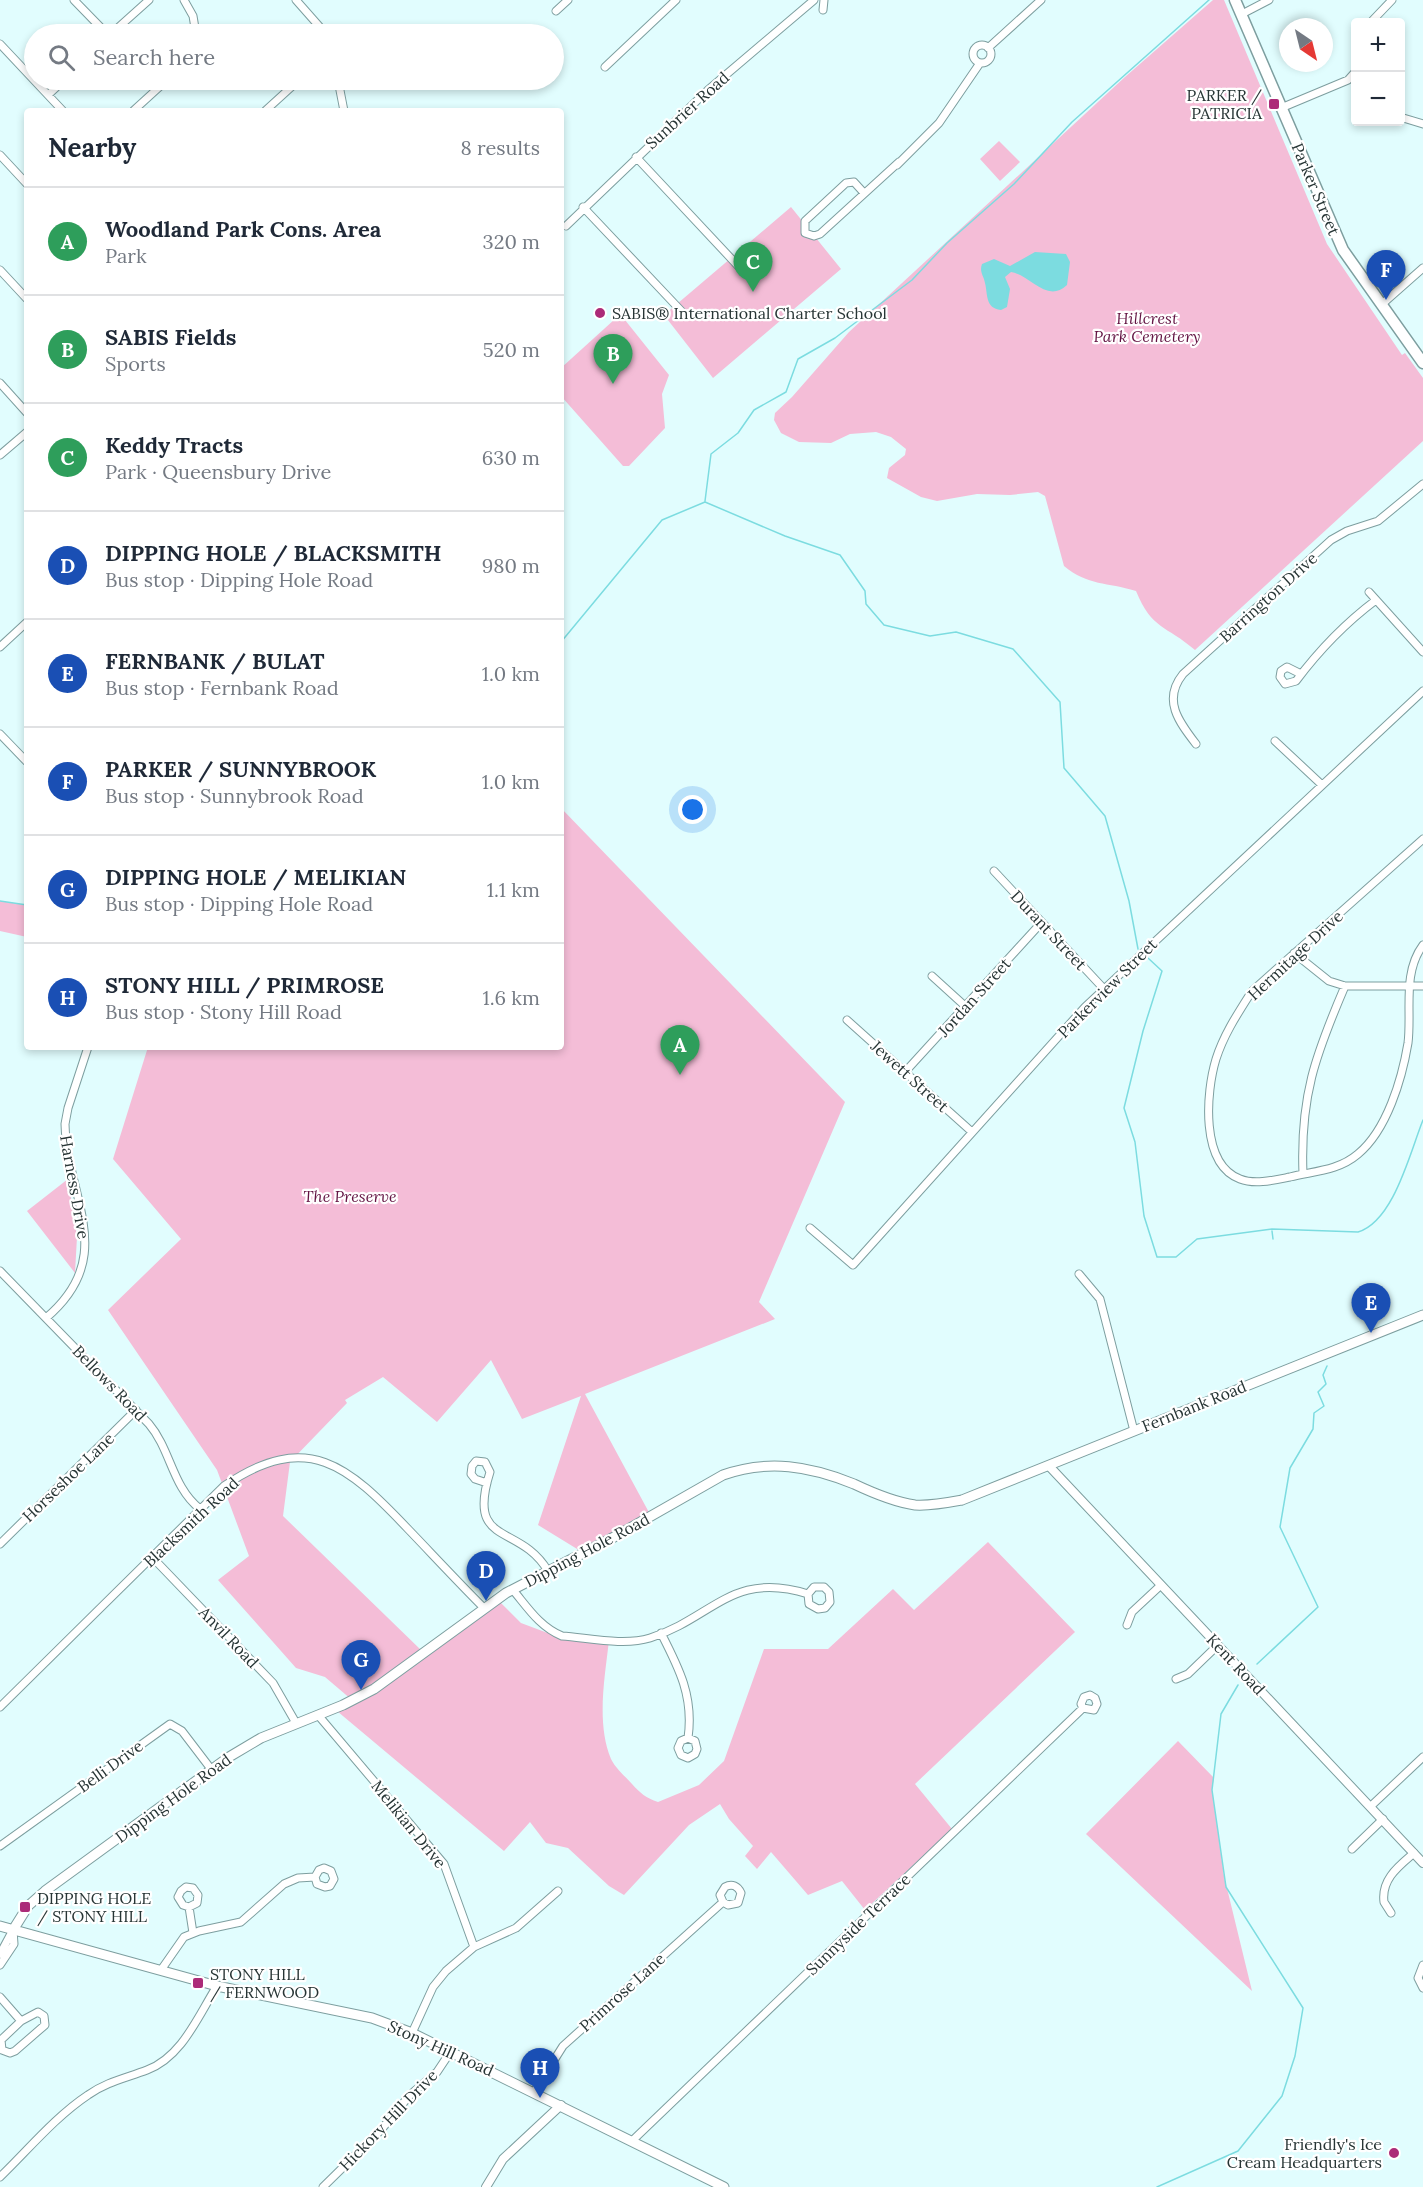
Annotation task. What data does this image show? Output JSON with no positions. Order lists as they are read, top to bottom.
{
  "streets": {
    "main road": [
      "Parker Street",
      "Fernbank Road",
      "Dipping Hole Road",
      "Stony Hill Road"
    ],
    "street": [
      "Sunbrier Road",
      "Barrington Drive",
      "Durant Street",
      "Hermitage Drive",
      "Parkerview Street",
      "Jordan Street",
      "Jewett Street",
      "Harness Drive",
      "Bellows Road",
      "Horseshoe Lane",
      "Blacksmith Road",
      "Anvil Road",
      "Kent Road",
      "Belli Drive",
      "Melikian Drive",
      "Sunnyside Terrace",
      "Primrose Lane",
      "Hickory Hill Drive"
    ]
  },
  "crossings": [
    ["Durant Street", "Parkerview Street"],
    ["Durant Street", "Jordan Street"],
    ["Parkerview Street", "Jewett Street"],
    ["Jordan Street", "Jewett Street"],
    ["Harness Drive", "Bellows Road"],
    ["Bellows Road", "Horseshoe Lane"],
    ["Bellows Road", "Blacksmith Road"],
    ["Fernbank Road", "Dipping Hole Road"],
    ["Fernbank Road", "Kent Road"],
    ["Blacksmith Road", "Dipping Hole Road"],
    ["Blacksmith Road", "Anvil Road"],
    ["Dipping Hole Road", "Anvil Road"],
    ["Dipping Hole Road", "Belli Drive"],
    ["Dipping Hole Road", "Melikian Drive"],
    ["Dipping Hole Road", "Stony Hill Road"],
    ["Sunnyside Terrace", "Stony Hill Road"],
    ["Primrose Lane", "Stony Hill Road"],
    ["Stony Hill Road", "Hickory Hill Drive"]
  ],
  "parks": ["Hillcrest Park Cemetery", "The Preserve"],
  "places": {
    "transit": ["PARKER / PATRICIA", "DIPPING HOLE / STONY HILL", "STONY HILL / FERNWOOD"],
    "other": ["SABIS® International Charter School", "Friendly's Ice Cream Headquarters"]
  },
  "north": "bottom right",
  "page": {
    "map_buttons": ["+", "−"],
    "search": "Search here",
    "heading": ["Nearby", "8 results"],
    "list": [
      {
        "mark": "A",
        "name": "Woodland Park Cons. Area",
        "note": "Park",
        "value": "320 m"
      },
      {
        "mark": "B",
        "name": "SABIS Fields",
        "note": "Sports",
        "value": "520 m"
      },
      {
        "mark": "C",
        "name": "Keddy Tracts",
        "note": "Park · Queensbury Drive",
        "value": "630 m"
      },
      {
        "mark": "D",
        "name": "DIPPING HOLE / BLACKSMITH",
        "note": "Bus stop · Dipping Hole Road",
        "value": "980 m"
      },
      {
        "mark": "E",
        "name": "FERNBANK / BULAT",
        "note": "Bus stop · Fernbank Road",
        "value": "1.0 km"
      },
      {
        "mark": "F",
        "name": "PARKER / SUNNYBROOK",
        "note": "Bus stop · Sunnybrook Road",
        "value": "1.0 km"
      },
      {
        "mark": "G",
        "name": "DIPPING HOLE / MELIKIAN",
        "note": "Bus stop · Dipping Hole Road",
        "value": "1.1 km"
      },
      {
        "mark": "H",
        "name": "STONY HILL / PRIMROSE",
        "note": "Bus stop · Stony Hill Road",
        "value": "1.6 km"
      }
    ],
    "pins": [
      "C",
      "F",
      "B",
      "A",
      "E",
      "D",
      "G",
      "H"
    ]
  }
}
